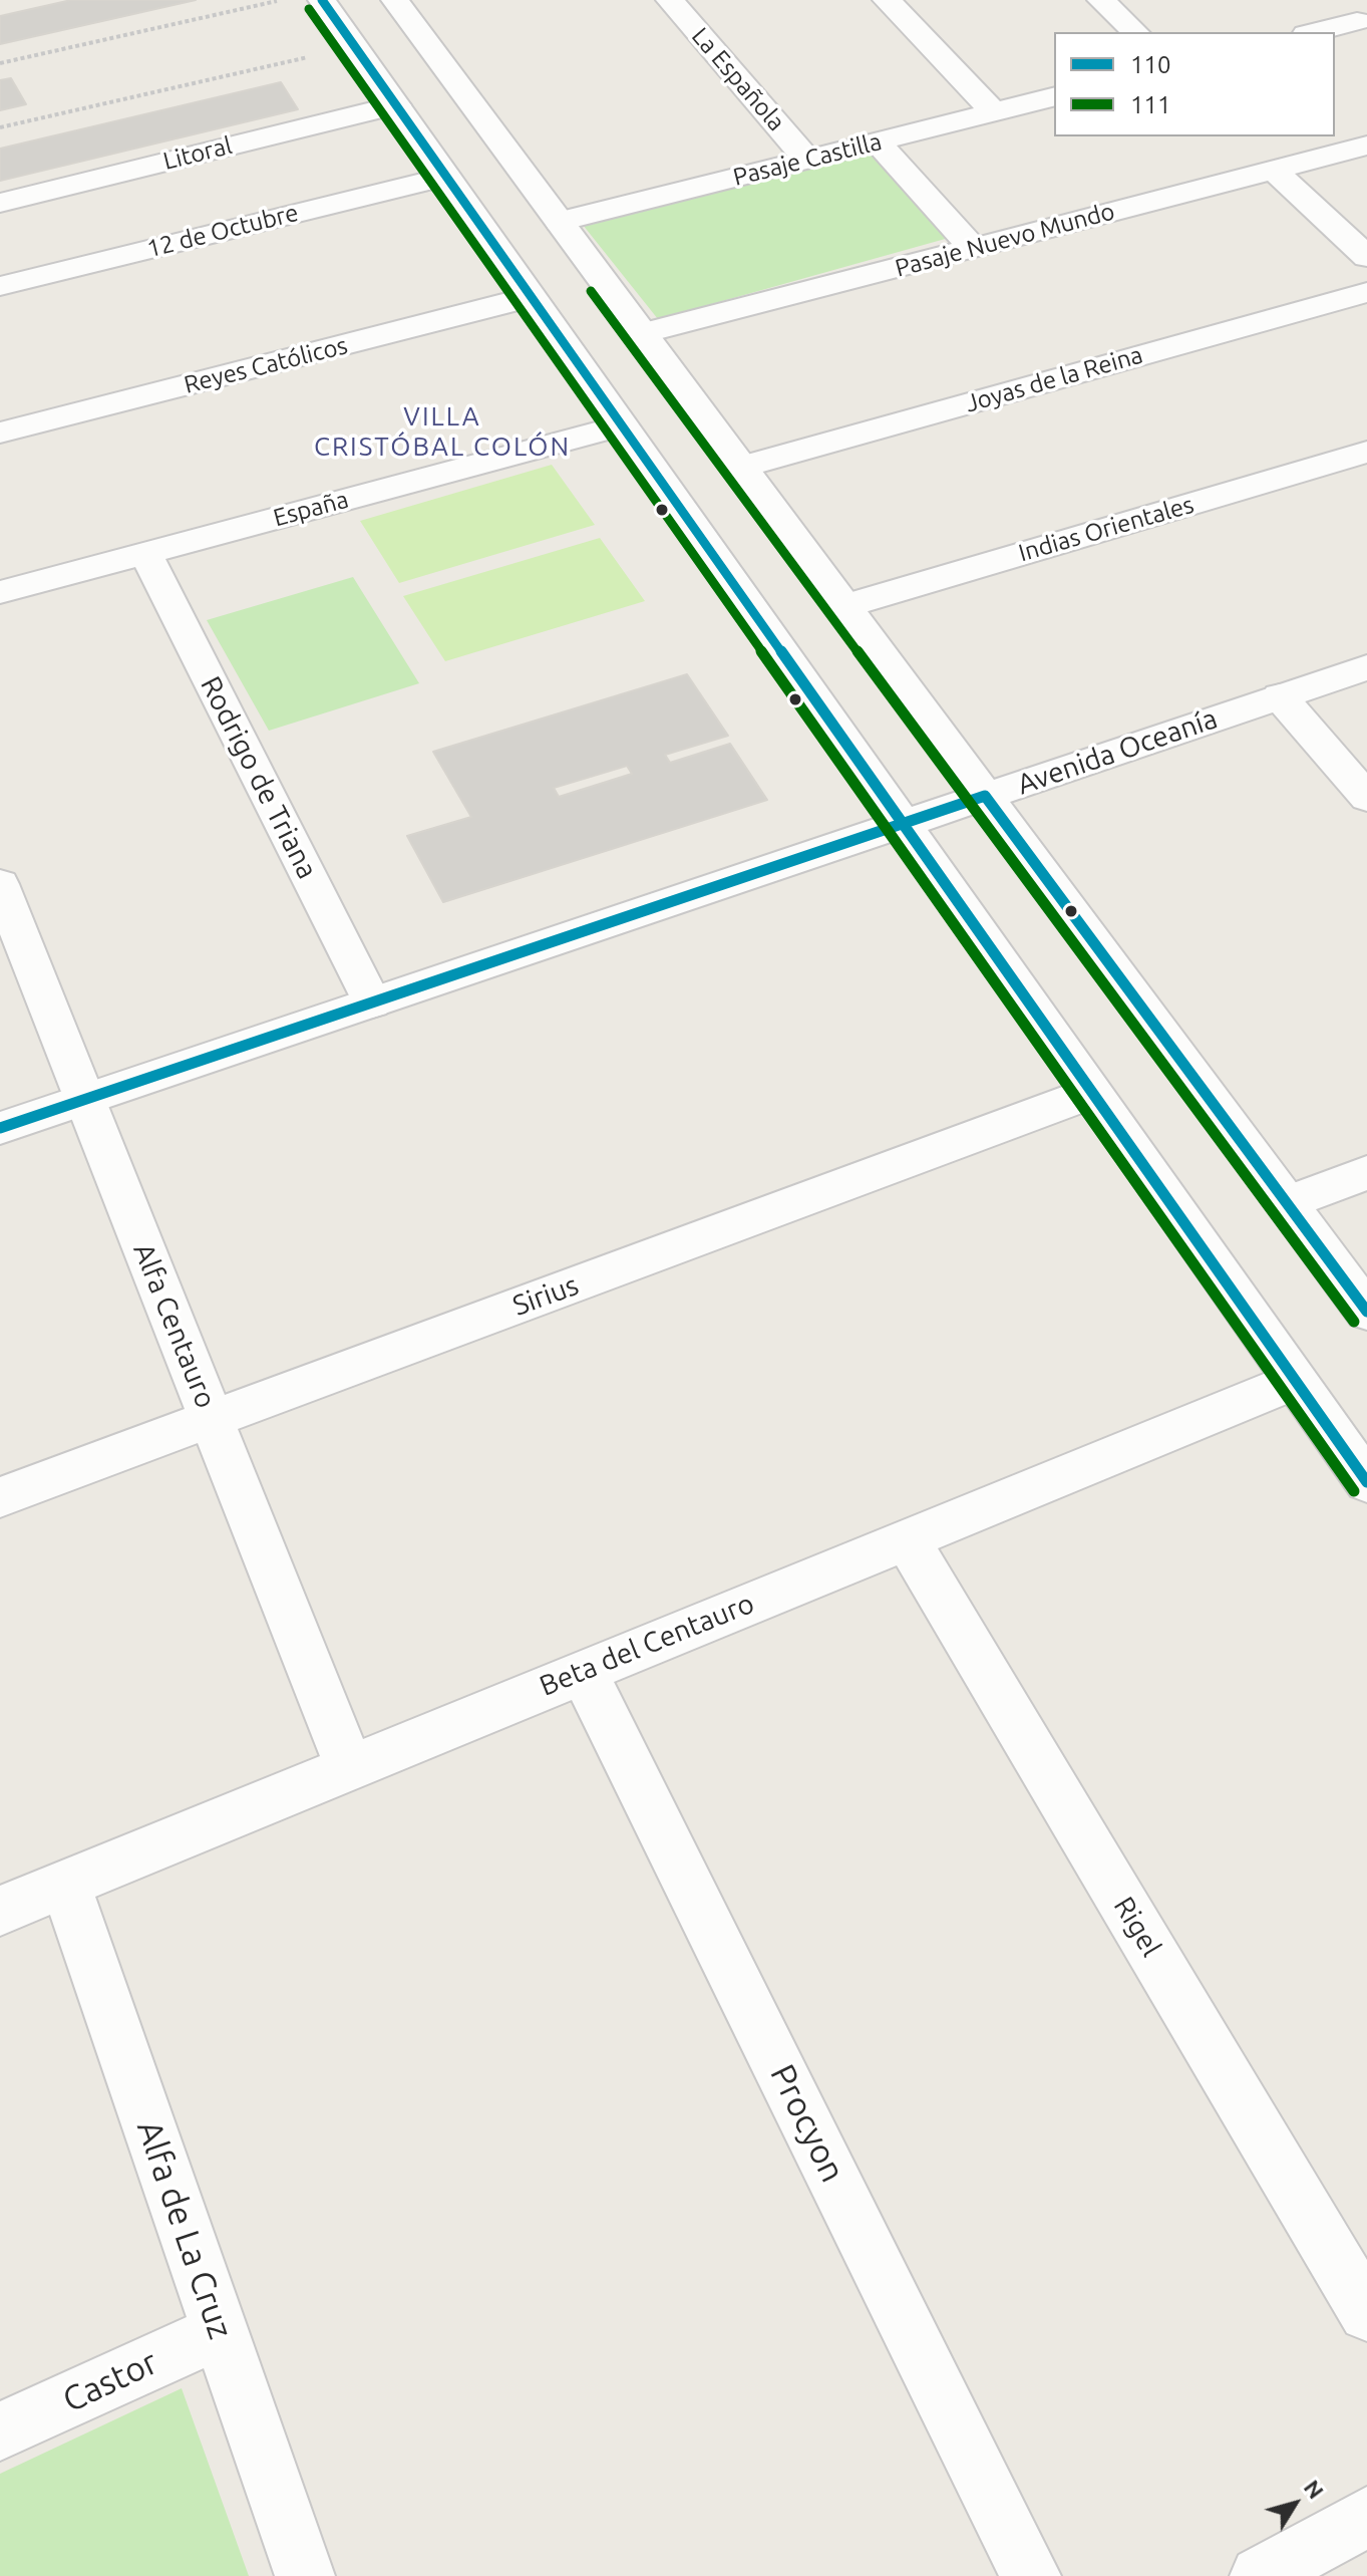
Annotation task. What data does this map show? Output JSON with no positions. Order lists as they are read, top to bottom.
{
  "streets": {
    "street": [
      "La Española",
      "Litoral",
      "Pasaje Castilla",
      "12 de Octubre",
      "Pasaje Nuevo Mundo",
      "Reyes Católicos",
      "Joyas de la Reina",
      "España",
      "Indias Orientales",
      "Avenida Oceanía",
      "Rodrigo de Triana",
      "Sirius",
      "Alfa Centauro",
      "Beta del Centauro",
      "Rigel",
      "Procyon",
      "Alfa de La Cruz",
      "Castor"
    ]
  },
  "crossings": [
    ["La Española", "Pasaje Castilla"],
    ["España", "Rodrigo de Triana"],
    ["Avenida Oceanía", "Rodrigo de Triana"],
    ["Avenida Oceanía", "Alfa Centauro"],
    ["Sirius", "Alfa Centauro"],
    ["Alfa Centauro", "Beta del Centauro"],
    ["Beta del Centauro", "Rigel"],
    ["Beta del Centauro", "Procyon"],
    ["Beta del Centauro", "Alfa de La Cruz"],
    ["Alfa de La Cruz", "Castor"]
  ],
  "districts": ["VILLA CRISTÓBAL COLÓN"],
  "lines": ["transit line 110", "transit line 111"],
  "legend": ["110", "111"],
  "north": "top right"
}
